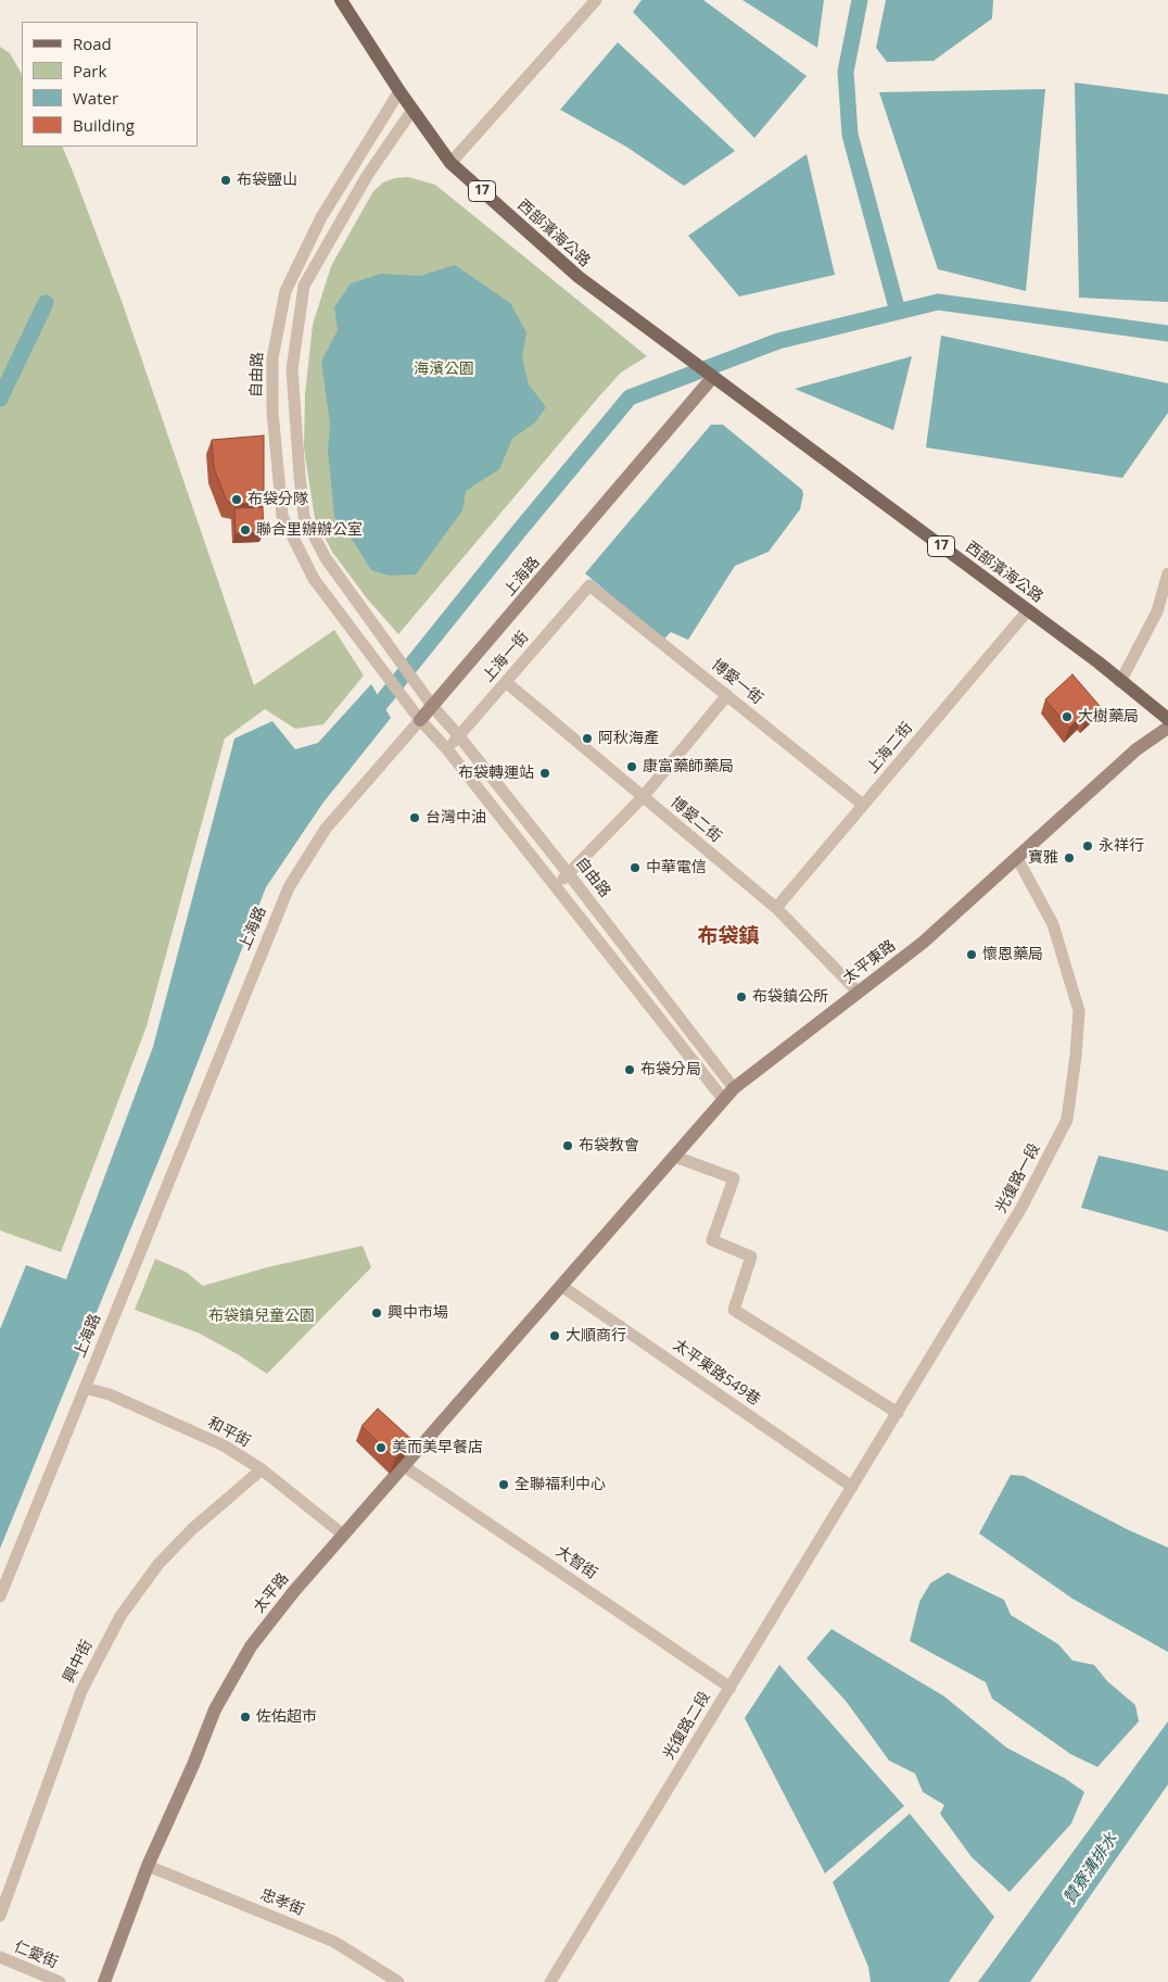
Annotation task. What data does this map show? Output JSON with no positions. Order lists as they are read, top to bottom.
{
  "streets": {
    "main road": [
      "17",
      "西部濱海公路",
      "上海路",
      "太平東路",
      "太平路"
    ],
    "street": [
      "自由路",
      "上海一街",
      "博愛一街",
      "上海二街",
      "博愛二街",
      "光復路一段",
      "太平東路549巷",
      "和平街",
      "大智街",
      "興中街",
      "光復路二段",
      "忠孝街",
      "仁愛街"
    ]
  },
  "crossings": [
    ["西部濱海公路", "自由路"],
    ["西部濱海公路", "上海路"],
    ["西部濱海公路", "上海二街"],
    ["自由路", "上海路"],
    ["自由路", "上海一街"],
    ["自由路", "太平東路"],
    ["上海路", "和平街"],
    ["上海一街", "博愛一街"],
    ["上海一街", "博愛二街"],
    ["博愛一街", "上海二街"],
    ["上海二街", "博愛二街"],
    ["博愛二街", "太平東路"],
    ["太平東路", "光復路一段"],
    ["太平東路", "太平東路549巷"],
    ["太平東路", "太平路"],
    ["光復路一段", "太平東路549巷"],
    ["光復路一段", "光復路二段"],
    ["太平東路549巷", "太平路"],
    ["太平東路549巷", "光復路二段"],
    ["和平街", "太平路"],
    ["和平街", "興中街"],
    ["大智街", "太平路"],
    ["大智街", "光復路二段"],
    ["太平路", "忠孝街"]
  ],
  "districts": ["布袋鎮"],
  "water": ["贊寮溝排水"],
  "parks": ["海濱公園", "布袋鎮兒童公園"],
  "places": [
    "布袋鹽山",
    "布袋分隊",
    "聯合里辦辦公室",
    "大樹藥局",
    "阿秋海產",
    "康富藥師藥局",
    "布袋轉運站",
    "台灣中油",
    "永祥行",
    "寶雅",
    "中華電信",
    "懷恩藥局",
    "布袋鎮公所",
    "布袋分局",
    "布袋教會",
    "興中市場",
    "大順商行",
    "美而美早餐店",
    "全聯福利中心",
    "佐佑超市"
  ],
  "legend": [
    "Road",
    "Park",
    "Water",
    "Building"
  ]
}
